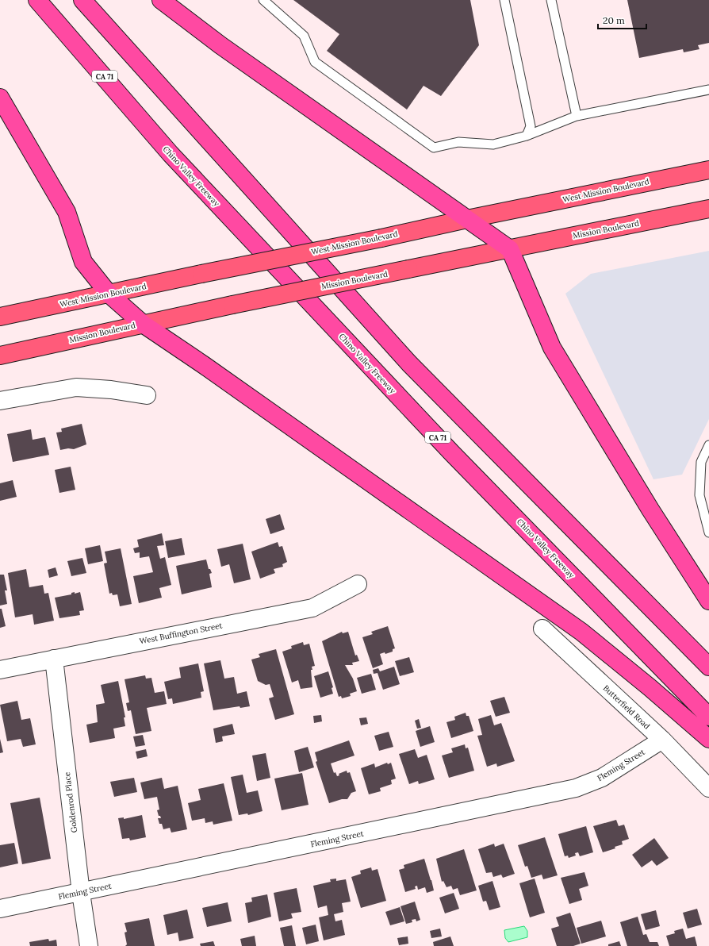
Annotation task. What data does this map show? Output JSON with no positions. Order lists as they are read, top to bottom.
{
  "streets": {
    "highway": ["CA 71", "Chino Valley Freeway"],
    "main road": ["West Mission Boulevard", "Mission Boulevard"],
    "street": [
      "West Buffington Street",
      "Butterfield Road",
      "Fleming Street",
      "Goldenrod Place"
    ]
  },
  "crossings": [
    ["West Buffington Street", "Goldenrod Place"],
    ["Butterfield Road", "Fleming Street"],
    ["Fleming Street", "Goldenrod Place"]
  ],
  "scale_bar": "20 m"
}
